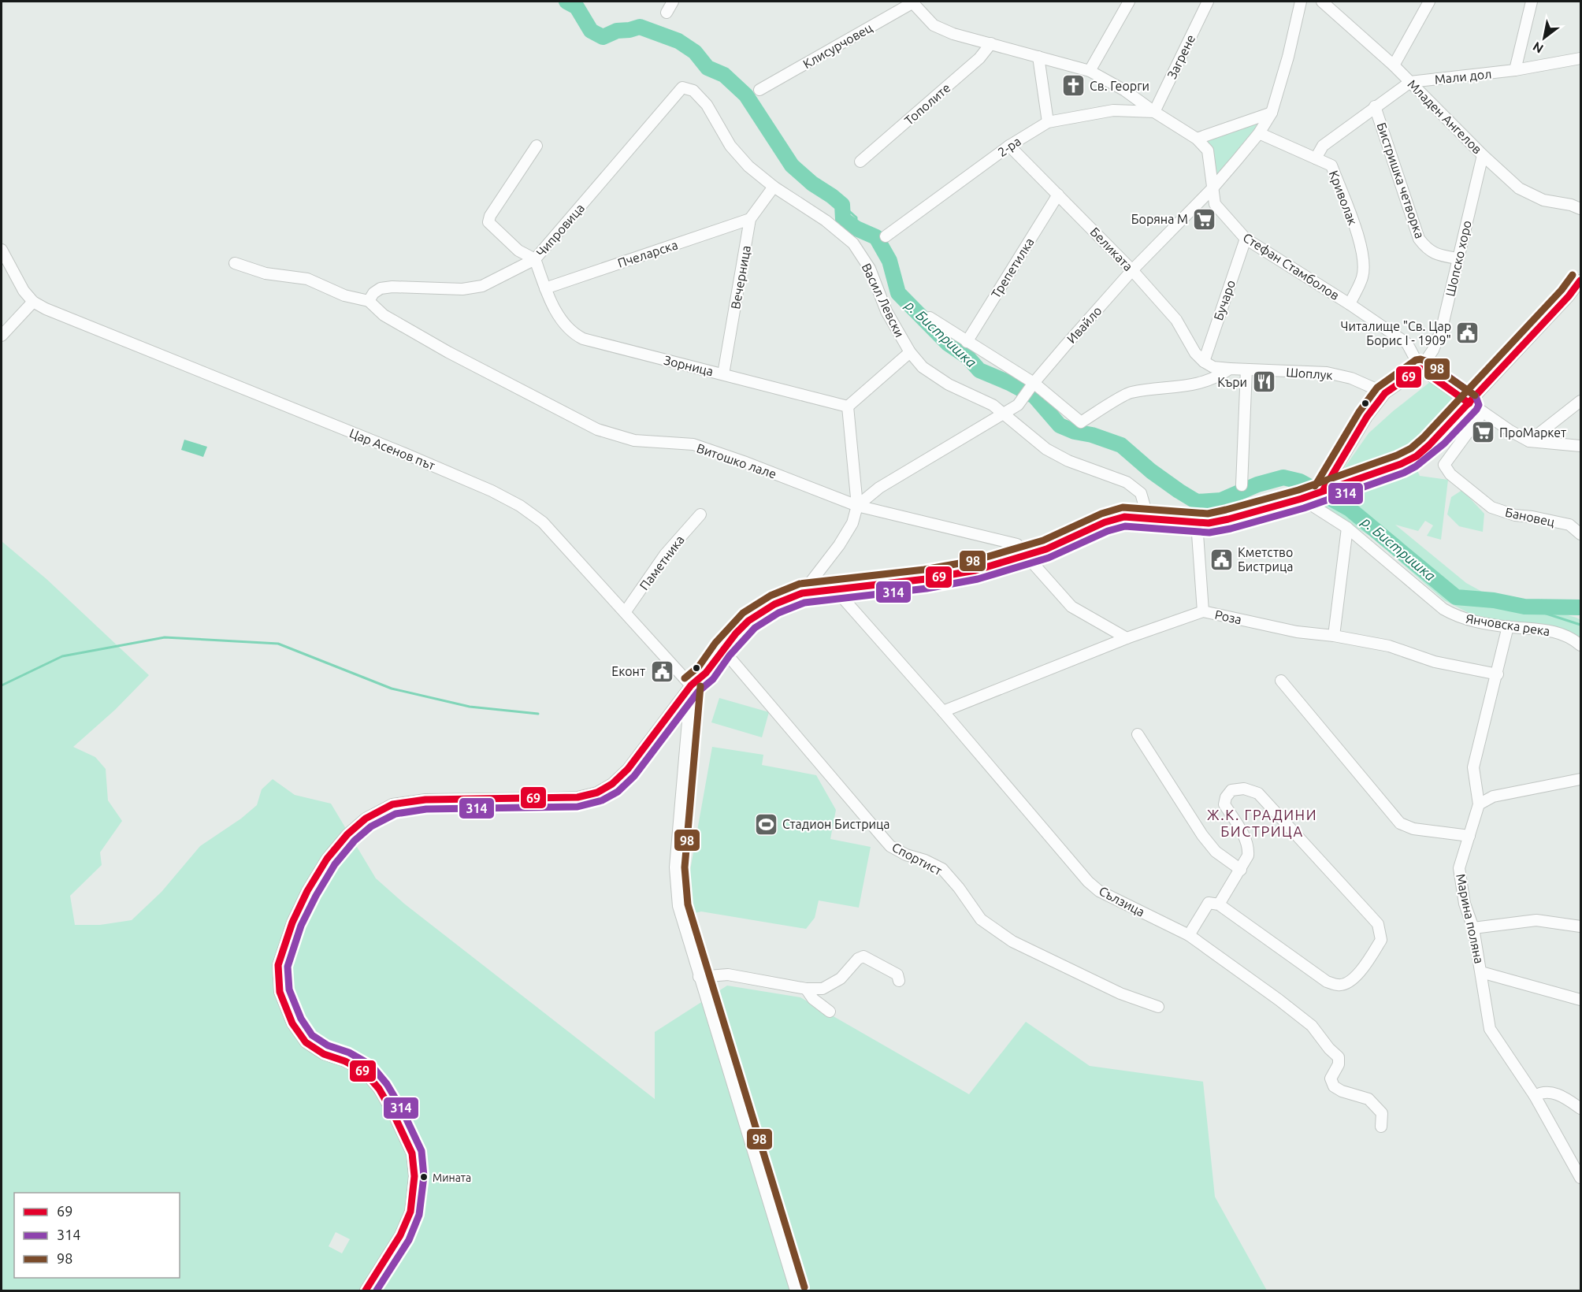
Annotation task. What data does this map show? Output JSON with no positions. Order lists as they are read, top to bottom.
{
  "streets": {
    "street": [
      "Клисурчовец",
      "Загрене",
      "Мали дол",
      "Тополите",
      "Младен Ангелов",
      "2-ра",
      "Бистришка четворка",
      "Криволак",
      "Чипровица",
      "Беликата",
      "Пчеларска",
      "Шопско хоро",
      "Стефан Стамболов",
      "Трепетилка",
      "Вечерница",
      "Васил Левски",
      "Бучаро",
      "Ивайло",
      "Зорница",
      "Шоплук",
      "Цар Асенов път",
      "Витошко лале",
      "Бановец",
      "Паметника",
      "Роза",
      "Янчовска река",
      "Спортист",
      "Сълзица",
      "Марина поляна"
    ]
  },
  "crossings": [
    ["Клисурчовец", "Стефан Стамболов"],
    ["Загрене", "2-ра"],
    ["Загрене", "Стефан Стамболов"],
    ["Мали дол", "Младен Ангелов"],
    ["Мали дол", "Бистришка четворка"],
    ["Мали дол", "Криволак"],
    ["Тополите", "Стефан Стамболов"],
    ["Младен Ангелов", "Шопско хоро"],
    ["2-ра", "Беликата"],
    ["2-ра", "Стефан Стамболов"],
    ["Бистришка четворка", "Шопско хоро"],
    ["Криволак", "Стефан Стамболов"],
    ["Криволак", "Ивайло"],
    ["Чипровица", "Васил Левски"],
    ["Чипровица", "Зорница"],
    ["Чипровица", "Витошко лале"],
    ["Беликата", "Трепетилка"],
    ["Беликата", "Бучаро"],
    ["Беликата", "Ивайло"],
    ["Беликата", "Шоплук"],
    ["Пчеларска", "Вечерница"],
    ["Пчеларска", "Зорница"],
    ["Шопско хоро", "Стефан Стамболов"],
    ["Шопско хоро", "Шоплук"],
    ["Стефан Стамболов", "Бучаро"],
    ["Стефан Стамболов", "Ивайло"],
    ["Стефан Стамболов", "Бановец"],
    ["Вечерница", "Васил Левски"],
    ["Вечерница", "Зорница"],
    ["Васил Левски", "Ивайло"],
    ["Бучаро", "Шоплук"],
    ["Ивайло", "Витошко лале"],
    ["Цар Асенов път", "Паметника"],
    ["Роза", "Сълзица"],
    ["Роза", "Марина поляна"],
    ["Янчовска река", "Марина поляна"]
  ],
  "districts": ["Ж.К. ГРАДИНИ БИСТРИЦА"],
  "water": ["р. Бистришка"],
  "places": {
    "church": ["Св. Георги"],
    "supermarket": ["Боряна М", "ПроМаркет"],
    "public building": ["Читалище \"Св. Цар Борис I - 1909\"", "Кметство Бистрица", "Еконт"],
    "restaurant": ["Къри"],
    "sports": ["Стадион Бистрица"],
    "other": ["Мината"]
  },
  "lines": ["transit line 98", "transit line 69", "transit line 314"],
  "legend": ["69", "314", "98"],
  "north": "bottom left"
}
